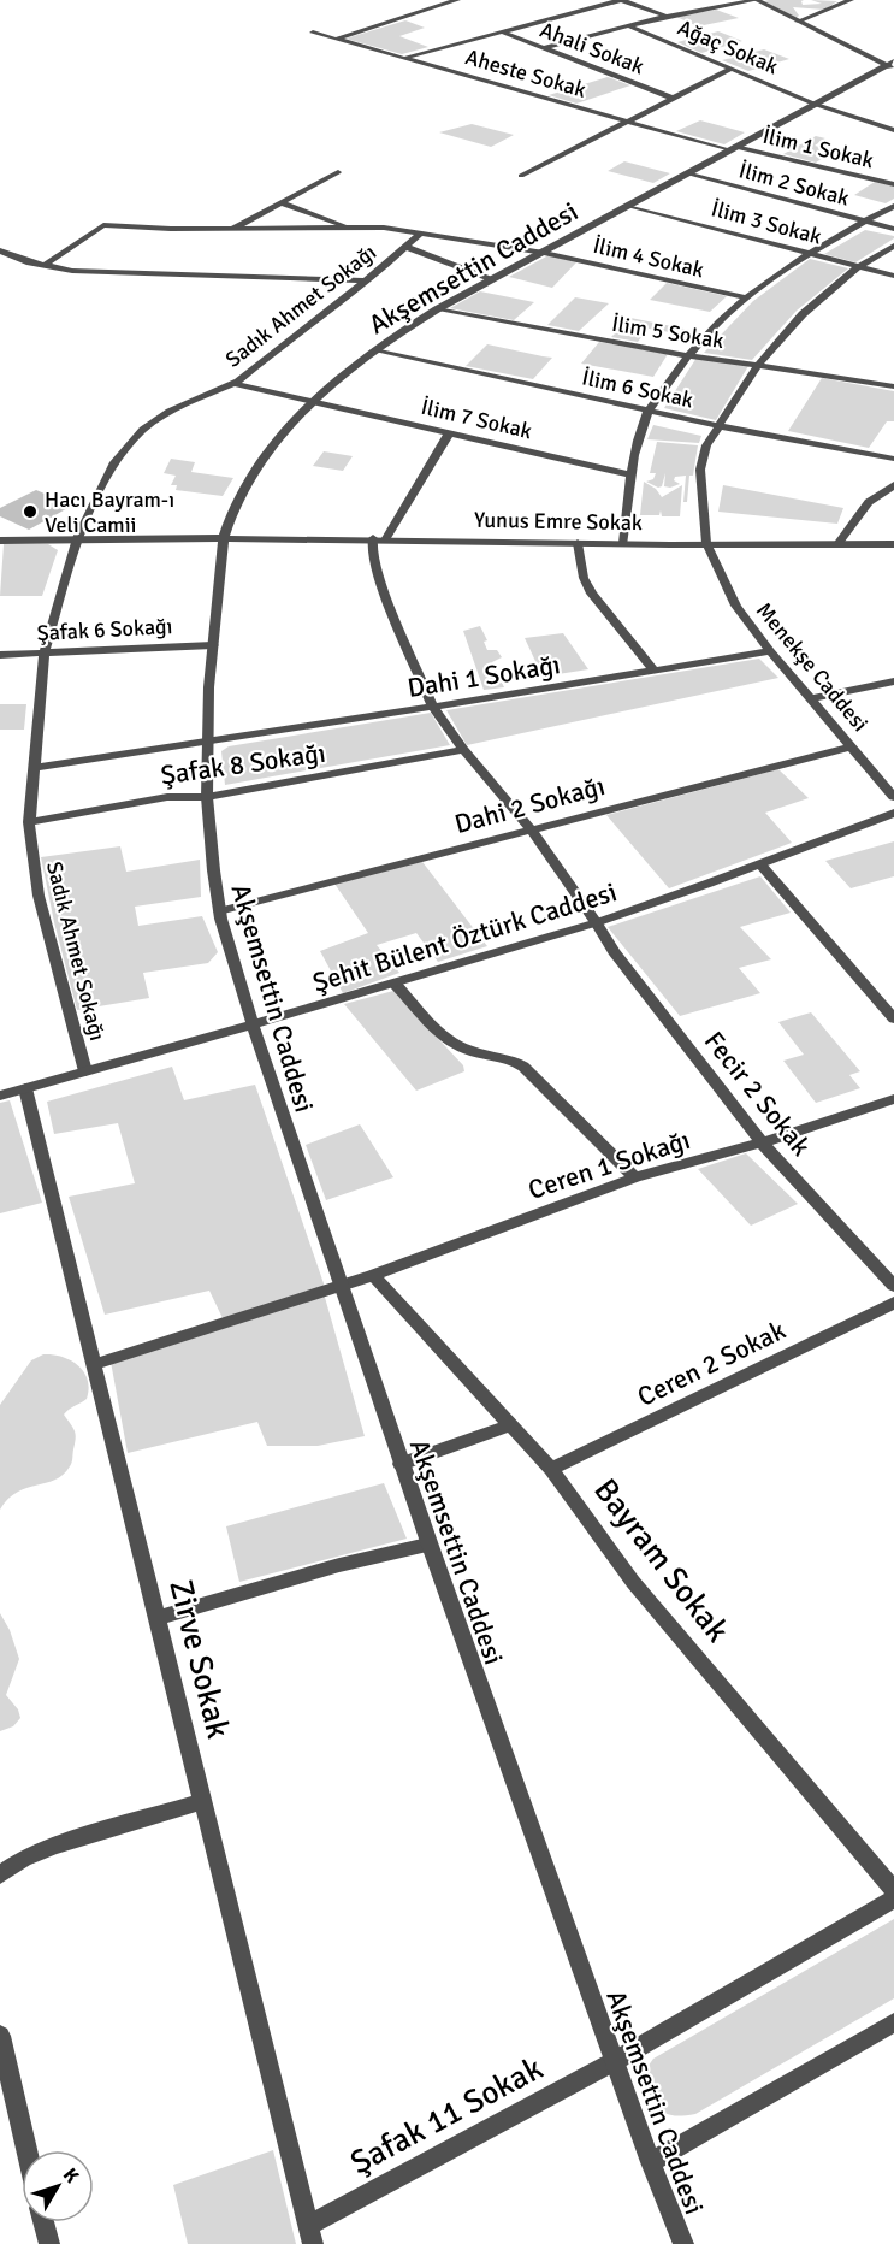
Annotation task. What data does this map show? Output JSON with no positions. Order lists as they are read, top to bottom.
{
  "streets": {
    "street": [
      "Ağaç Sokak",
      "Ahali Sokak",
      "Aheste Sokak",
      "İlim 1 Sokak",
      "İlim 2 Sokak",
      "İlim 3 Sokak",
      "İlim 4 Sokak",
      "Akşemsettin Caddesi",
      "Sadık Ahmet Sokağı",
      "İlim 5 Sokak",
      "İlim 6 Sokak",
      "İlim 7 Sokak",
      "Yunus Emre Sokak",
      "Şafak 6 Sokağı",
      "Menekşe Caddesi",
      "Dahi 1 Sokağı",
      "Şafak 8 Sokağı",
      "Dahi 2 Sokağı",
      "Şehit Bülent Öztürk Caddesi",
      "Fecir 2 Sokak",
      "Ceren 1 Sokağı",
      "Ceren 2 Sokak",
      "Bayram Sokak",
      "Zirve Sokak",
      "Şafak 11 Sokak"
    ]
  },
  "crossings": [
    ["Ağaç Sokak", "Akşemsettin Caddesi"],
    ["Aheste Sokak", "İlim 1 Sokak"],
    ["Aheste Sokak", "Akşemsettin Caddesi"],
    ["İlim 1 Sokak", "Akşemsettin Caddesi"],
    ["İlim 2 Sokak", "Akşemsettin Caddesi"],
    ["İlim 3 Sokak", "Akşemsettin Caddesi"],
    ["İlim 3 Sokak", "Menekşe Caddesi"],
    ["İlim 4 Sokak", "Akşemsettin Caddesi"],
    ["İlim 4 Sokak", "Sadık Ahmet Sokağı"],
    ["Akşemsettin Caddesi", "İlim 5 Sokak"],
    ["Akşemsettin Caddesi", "İlim 6 Sokak"],
    ["Akşemsettin Caddesi", "İlim 7 Sokak"],
    ["Akşemsettin Caddesi", "Yunus Emre Sokak"],
    ["Akşemsettin Caddesi", "Şafak 6 Sokağı"],
    ["Akşemsettin Caddesi", "Dahi 1 Sokağı"],
    ["Akşemsettin Caddesi", "Şafak 8 Sokağı"],
    ["Akşemsettin Caddesi", "Dahi 2 Sokağı"],
    ["Akşemsettin Caddesi", "Şehit Bülent Öztürk Caddesi"],
    ["Akşemsettin Caddesi", "Ceren 1 Sokağı"],
    ["Akşemsettin Caddesi", "Şafak 11 Sokak"],
    ["Sadık Ahmet Sokağı", "İlim 7 Sokak"],
    ["Sadık Ahmet Sokağı", "Yunus Emre Sokak"],
    ["Sadık Ahmet Sokağı", "Şafak 6 Sokağı"],
    ["Sadık Ahmet Sokağı", "Dahi 1 Sokağı"],
    ["Sadık Ahmet Sokağı", "Şafak 8 Sokağı"],
    ["Sadık Ahmet Sokağı", "Şehit Bülent Öztürk Caddesi"],
    ["İlim 5 Sokak", "Menekşe Caddesi"],
    ["İlim 6 Sokak", "Menekşe Caddesi"],
    ["Yunus Emre Sokak", "Menekşe Caddesi"],
    ["Yunus Emre Sokak", "Fecir 2 Sokak"],
    ["Menekşe Caddesi", "Dahi 1 Sokağı"],
    ["Menekşe Caddesi", "Dahi 2 Sokağı"],
    ["Dahi 1 Sokağı", "Fecir 2 Sokak"],
    ["Şafak 8 Sokağı", "Fecir 2 Sokak"],
    ["Dahi 2 Sokağı", "Fecir 2 Sokak"],
    ["Şehit Bülent Öztürk Caddesi", "Fecir 2 Sokak"],
    ["Şehit Bülent Öztürk Caddesi", "Zirve Sokak"],
    ["Fecir 2 Sokak", "Ceren 1 Sokağı"],
    ["Ceren 1 Sokağı", "Bayram Sokak"],
    ["Ceren 1 Sokağı", "Zirve Sokak"],
    ["Ceren 2 Sokak", "Bayram Sokak"],
    ["Zirve Sokak", "Şafak 11 Sokak"]
  ],
  "places": ["Hacı Bayram-ı Veli Camii"],
  "north": "top right"
}
